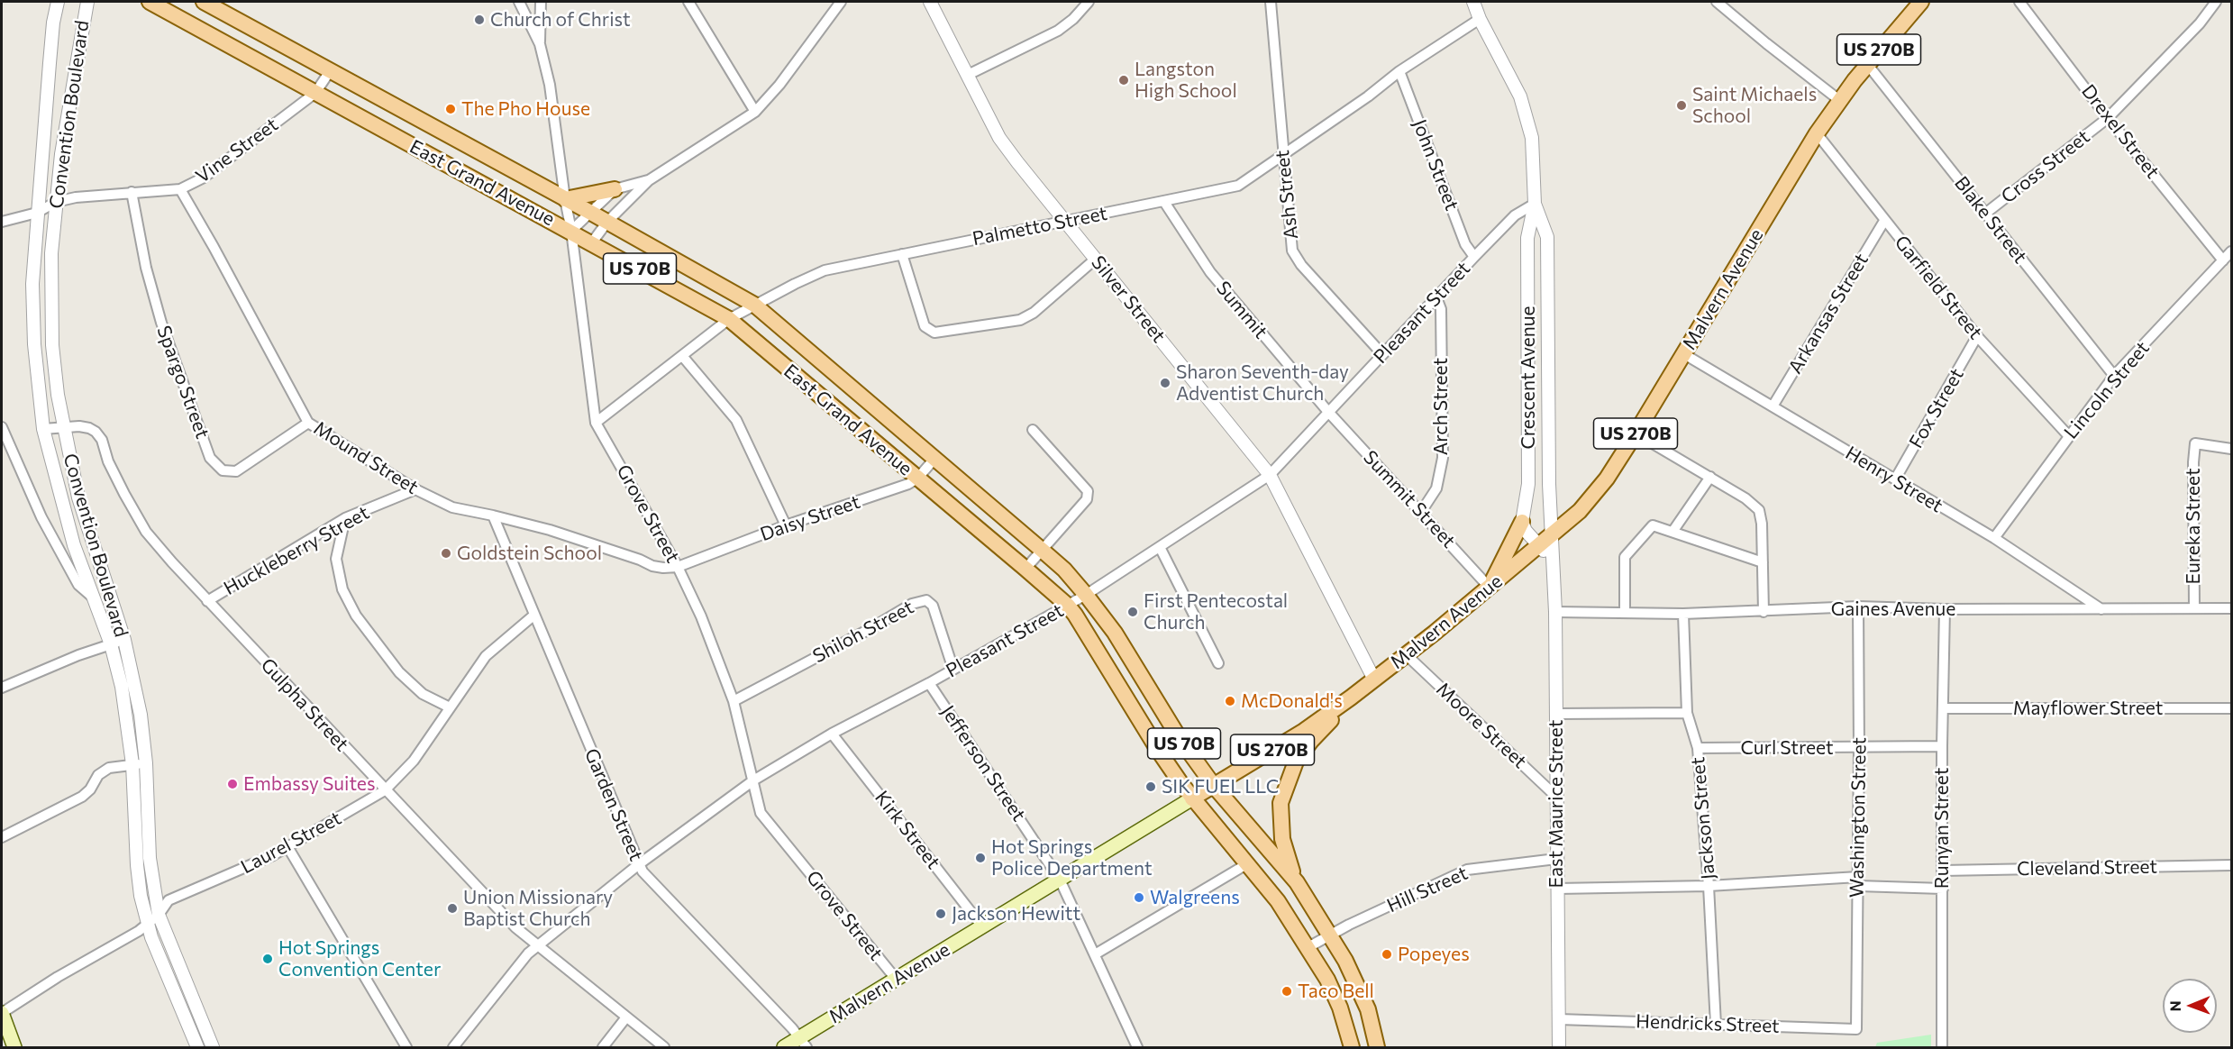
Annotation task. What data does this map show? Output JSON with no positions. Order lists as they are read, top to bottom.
{
  "streets": {
    "main road": [
      "US 270B",
      "East Grand Avenue",
      "US 70B",
      "Malvern Avenue"
    ],
    "street": [
      "Convention Boulevard",
      "Drexel Street",
      "Vine Street",
      "John Street",
      "Cross Street",
      "Ash Street",
      "Blake Street",
      "Palmetto Street",
      "Garfield Street",
      "Silver Street",
      "Summit",
      "Pleasant Street",
      "Arkansas Street",
      "Crescent Avenue",
      "Spargo Street",
      "Lincoln Street",
      "Arch Street",
      "Fox Street",
      "Mound Street",
      "Henry Street",
      "Summit Street",
      "Grove Street",
      "Daisy Street",
      "Eureka Street",
      "Huckleberry Street",
      "Gaines Avenue",
      "Shiloh Street",
      "Gulpha Street",
      "Mayflower Street",
      "Moore Street",
      "Curl Street",
      "Jefferson Street",
      "East Maurice Street",
      "Garden Street",
      "Washington Street",
      "Jackson Street",
      "Runyan Street",
      "Kirk Street",
      "Laurel Street",
      "Cleveland Street",
      "Hill Street",
      "Hendricks Street"
    ]
  },
  "crossings": [
    ["US 270B", "East Grand Avenue"],
    ["US 270B", "Malvern Avenue"],
    ["Convention Boulevard", "Vine Street"],
    ["Convention Boulevard", "Gulpha Street"],
    ["Convention Boulevard", "Laurel Street"],
    ["Drexel Street", "Cross Street"],
    ["Drexel Street", "Lincoln Street"],
    ["Vine Street", "East Grand Avenue"],
    ["Vine Street", "Spargo Street"],
    ["Vine Street", "Mound Street"],
    ["John Street", "Palmetto Street"],
    ["John Street", "Pleasant Street"],
    ["Cross Street", "Blake Street"],
    ["East Grand Avenue", "Palmetto Street"],
    ["East Grand Avenue", "Malvern Avenue"],
    ["East Grand Avenue", "Pleasant Street"],
    ["East Grand Avenue", "Grove Street"],
    ["East Grand Avenue", "Daisy Street"],
    ["East Grand Avenue", "Hill Street"],
    ["Ash Street", "Palmetto Street"],
    ["Ash Street", "Pleasant Street"],
    ["Blake Street", "Malvern Avenue"],
    ["Blake Street", "Lincoln Street"],
    ["Palmetto Street", "Silver Street"],
    ["Palmetto Street", "Summit"],
    ["Palmetto Street", "Crescent Avenue"],
    ["Palmetto Street", "Grove Street"],
    ["Garfield Street", "Malvern Avenue"],
    ["Garfield Street", "Arkansas Street"],
    ["Garfield Street", "Lincoln Street"],
    ["Garfield Street", "Fox Street"],
    ["Malvern Avenue", "Silver Street"],
    ["Malvern Avenue", "Crescent Avenue"],
    ["Malvern Avenue", "Henry Street"],
    ["Malvern Avenue", "Summit Street"],
    ["Malvern Avenue", "Grove Street"],
    ["Malvern Avenue", "Moore Street"],
    ["Malvern Avenue", "Jefferson Street"],
    ["Malvern Avenue", "East Maurice Street"],
    ["Malvern Avenue", "Garden Street"],
    ["Malvern Avenue", "Kirk Street"],
    ["Silver Street", "Pleasant Street"],
    ["Summit", "Pleasant Street"],
    ["Summit", "Summit Street"],
    ["Pleasant Street", "Crescent Avenue"],
    ["Pleasant Street", "Arch Street"],
    ["Pleasant Street", "Summit Street"],
    ["Pleasant Street", "Grove Street"],
    ["Pleasant Street", "Shiloh Street"],
    ["Pleasant Street", "Gulpha Street"],
    ["Pleasant Street", "Jefferson Street"],
    ["Pleasant Street", "Garden Street"],
    ["Pleasant Street", "Kirk Street"],
    ["Arkansas Street", "Henry Street"],
    ["Crescent Avenue", "East Maurice Street"],
    ["Spargo Street", "Mound Street"],
    ["Lincoln Street", "Henry Street"],
    ["Arch Street", "Summit Street"],
    ["Fox Street", "Henry Street"],
    ["Mound Street", "Grove Street"],
    ["Mound Street", "Daisy Street"],
    ["Mound Street", "Huckleberry Street"],
    ["Mound Street", "Garden Street"],
    ["Henry Street", "Gaines Avenue"],
    ["Grove Street", "Daisy Street"],
    ["Grove Street", "Shiloh Street"],
    ["Eureka Street", "Gaines Avenue"],
    ["Huckleberry Street", "Gulpha Street"],
    ["Gaines Avenue", "East Maurice Street"],
    ["Gaines Avenue", "Washington Street"],
    ["Gaines Avenue", "Jackson Street"],
    ["Gaines Avenue", "Runyan Street"],
    ["Gulpha Street", "Laurel Street"],
    ["Mayflower Street", "Runyan Street"],
    ["Moore Street", "East Maurice Street"],
    ["Curl Street", "Washington Street"],
    ["Curl Street", "Jackson Street"],
    ["Curl Street", "Runyan Street"],
    ["East Maurice Street", "Hill Street"],
    ["East Maurice Street", "Hendricks Street"],
    ["Garden Street", "Laurel Street"],
    ["Washington Street", "Hendricks Street"],
    ["Jackson Street", "Hendricks Street"],
    ["Runyan Street", "Cleveland Street"]
  ],
  "places": [
    "Church of Christ",
    "Langston High School",
    "Saint Michaels School",
    "The Pho House",
    "Sharon Seventh-day Adventist Church",
    "Goldstein School",
    "First Pentecostal Church",
    "McDonald's",
    "Embassy Suites",
    "SIK FUEL LLC",
    "Hot Springs Police Department",
    "Walgreens",
    "Union Missionary Baptist Church",
    "Jackson Hewitt",
    "Popeyes",
    "Hot Springs Convention Center",
    "Taco Bell"
  ],
  "north": "left"
}
